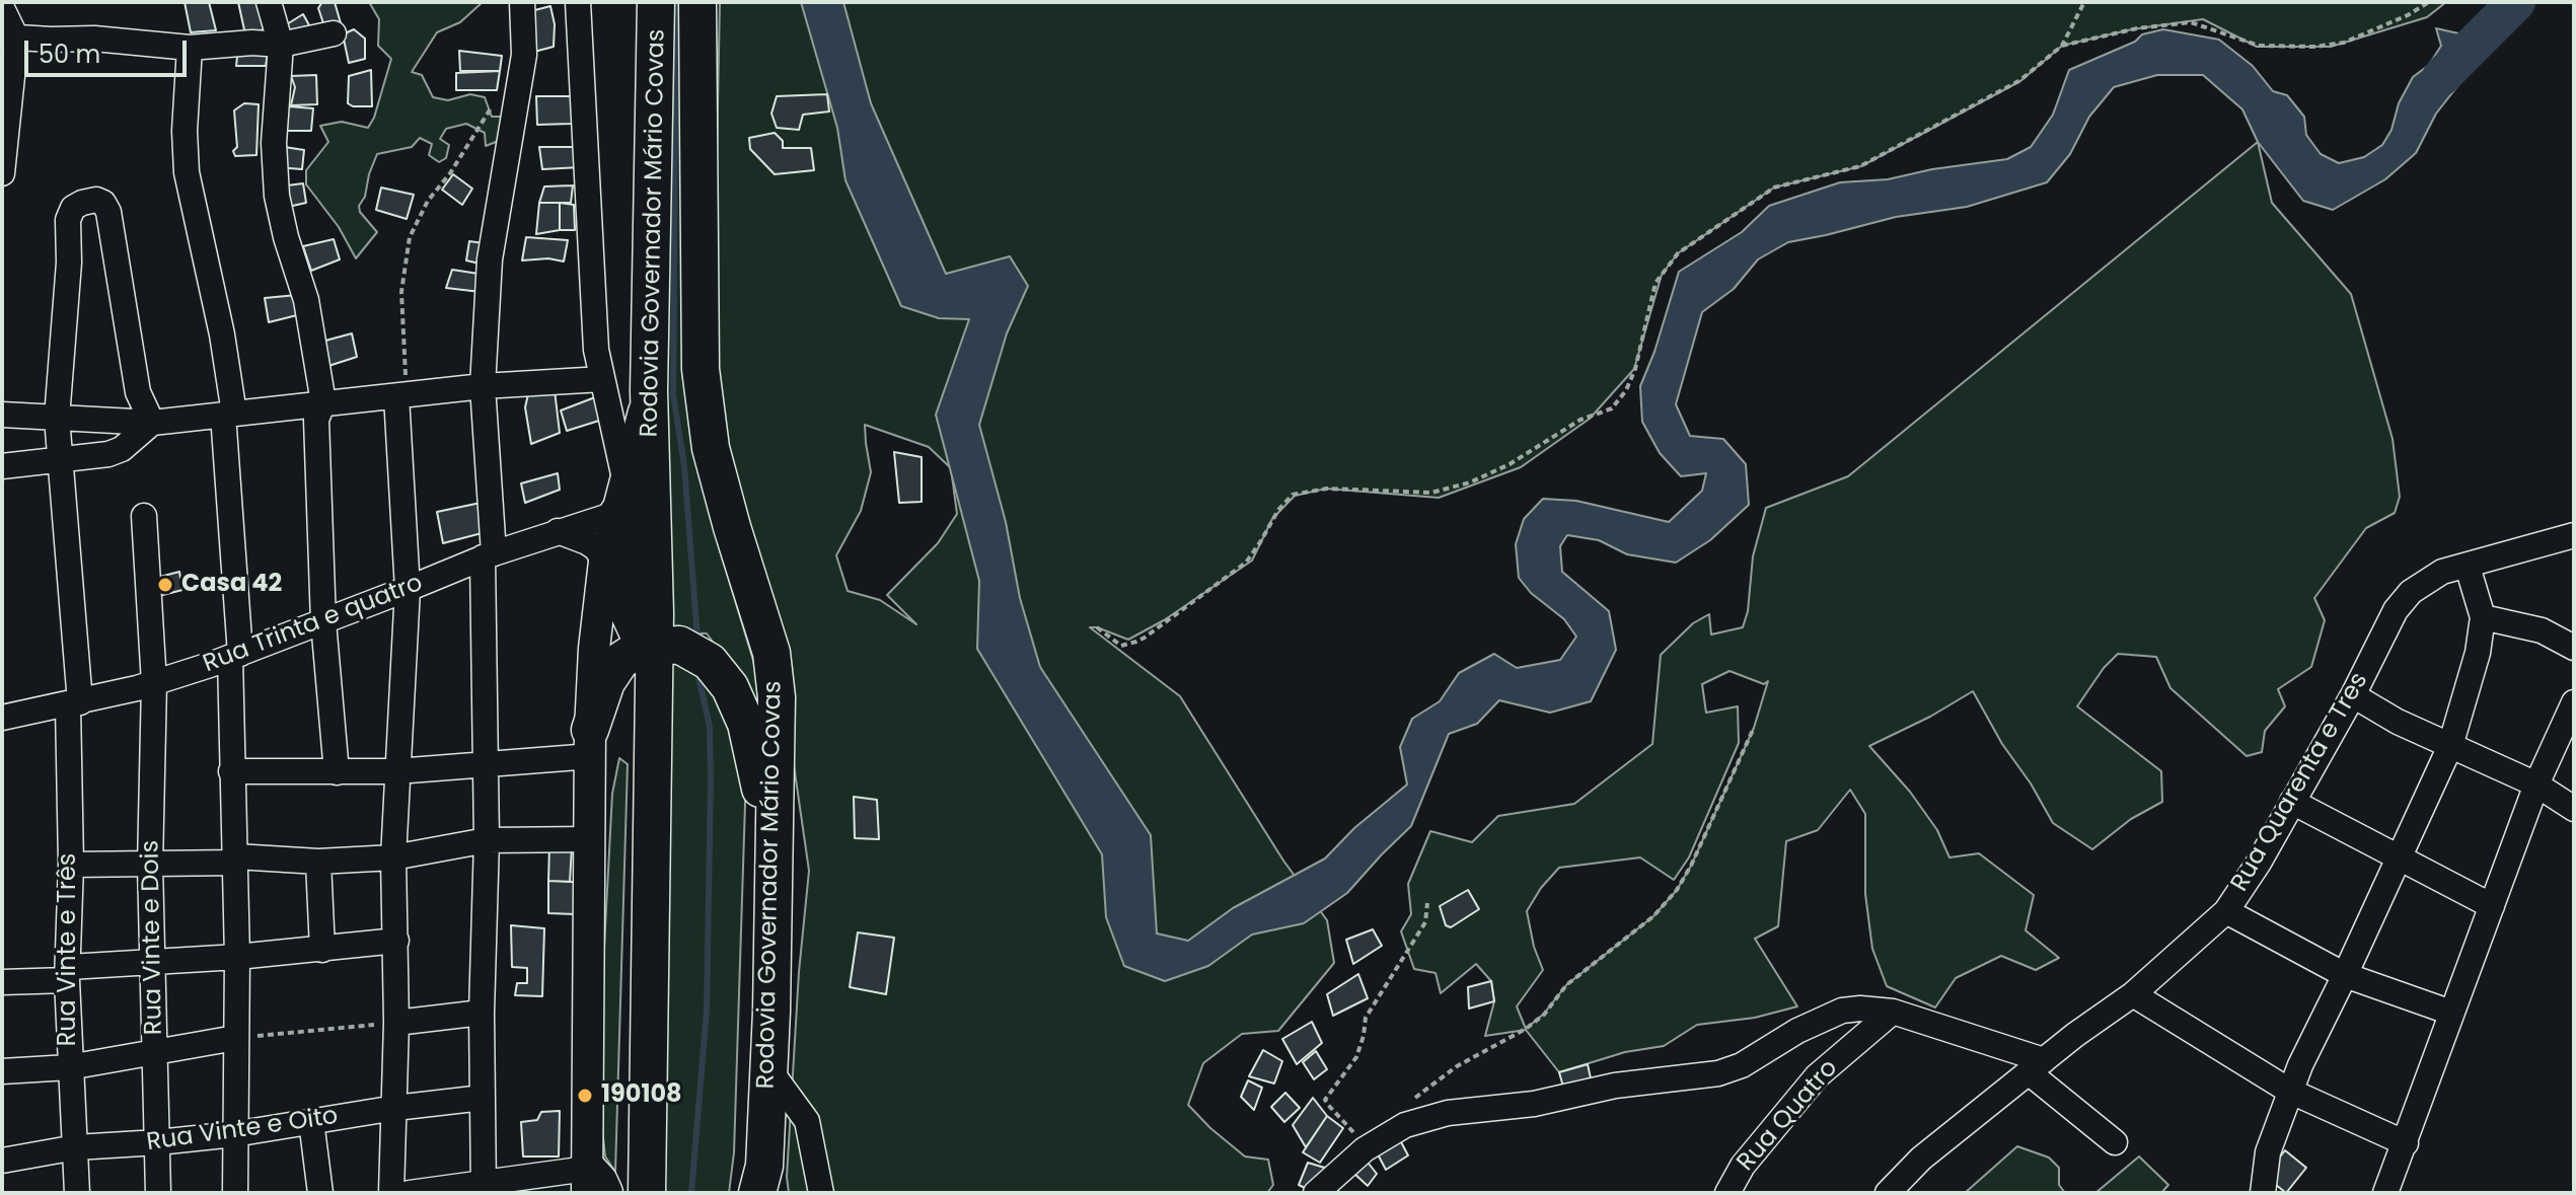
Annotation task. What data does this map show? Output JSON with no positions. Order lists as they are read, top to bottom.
{
  "streets": {
    "highway": ["Rodovia Governador Mário Covas"],
    "street": [
      "Rua Trinta e quatro",
      "Rua Quarenta e Tres",
      "Rua Vinte e Dois",
      "Rua Vinte e Três",
      "Rua Quatro",
      "Rua Vinte e Oito"
    ]
  },
  "crossings": [
    ["Rua Trinta e quatro", "Rua Vinte e Dois"],
    ["Rua Trinta e quatro", "Rua Vinte e Três"],
    ["Rua Vinte e Dois", "Rua Vinte e Oito"],
    ["Rua Vinte e Três", "Rua Vinte e Oito"]
  ],
  "places": ["Casa 42", "190108"],
  "scale_bar": "50 m"
}
